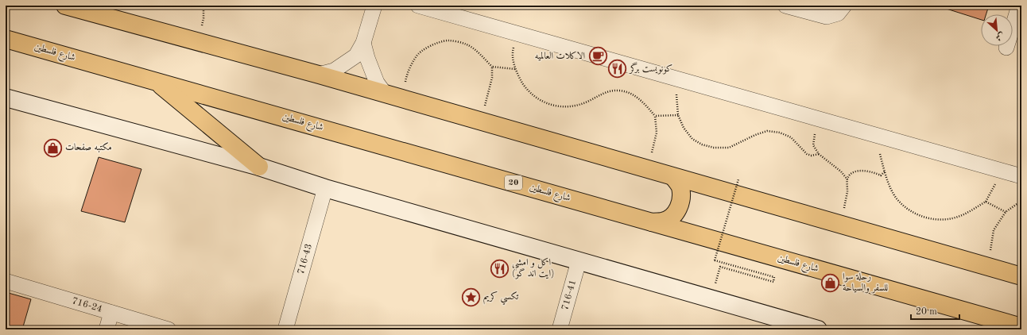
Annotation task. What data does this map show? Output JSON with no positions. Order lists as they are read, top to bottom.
{
  "streets": {
    "main road": ["شارع فلسطين", "20"],
    "street": ["716-43", "716-41", "716-24"]
  },
  "places": {
    "cafe": ["الاكلات العالميه"],
    "restaurant": ["كونويست برگر", "اكل و امشي (ايت اند گو)"],
    "shop": ["مكتبه صفحات", "رحلة سوا للسفر والسياحة"],
    "place": ["تكسي كريم"]
  },
  "scale_bar": "20 m",
  "north": "bottom right"
}
